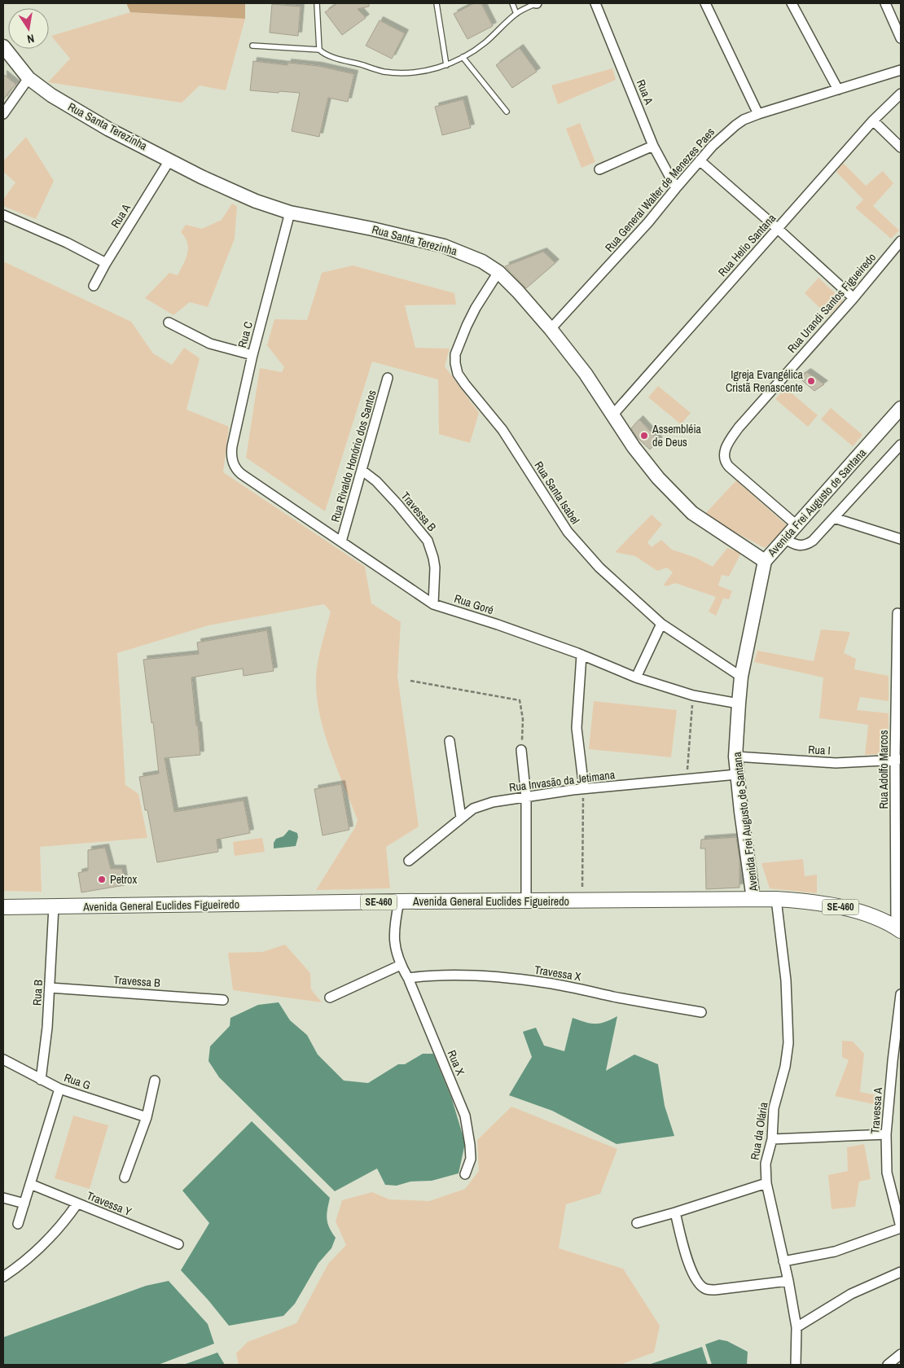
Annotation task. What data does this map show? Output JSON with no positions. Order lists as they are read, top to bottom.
{
  "streets": {
    "main road": ["Avenida General Euclides Figueiredo", "SE-460"],
    "street": [
      "Rua A",
      "Rua Santa Terezinha",
      "Rua General Walter de Menezes Paes",
      "Rua Helio Santana",
      "Rua Urandi Santos Figueiredo",
      "Rua C",
      "Rua Rivaldo Honório dos Santos",
      "Rua Santa Isabel",
      "Avenida Frei Augusto de Santana",
      "Travessa B",
      "Rua Goré",
      "Rua I",
      "Rua Adolfo Marcos",
      "Rua Invasão da Jetimana",
      "Travessa X",
      "Rua B",
      "Rua X",
      "Rua G",
      "Travessa A",
      "Rua da Olária",
      "Travessa Y"
    ]
  },
  "crossings": [
    ["Rua A", "Rua Santa Terezinha"],
    ["Rua A", "Rua General Walter de Menezes Paes"],
    ["Rua Santa Terezinha", "Rua General Walter de Menezes Paes"],
    ["Rua Santa Terezinha", "Rua Helio Santana"],
    ["Rua Santa Terezinha", "Rua C"],
    ["Rua Santa Terezinha", "Rua Santa Isabel"],
    ["Rua Santa Terezinha", "Avenida Frei Augusto de Santana"],
    ["Rua Urandi Santos Figueiredo", "Avenida Frei Augusto de Santana"],
    ["Rua C", "Rua Goré"],
    ["Rua Rivaldo Honório dos Santos", "Travessa B"],
    ["Rua Rivaldo Honório dos Santos", "Rua Goré"],
    ["Rua Santa Isabel", "Avenida Frei Augusto de Santana"],
    ["Avenida Frei Augusto de Santana", "Rua Goré"],
    ["Avenida Frei Augusto de Santana", "Rua I"],
    ["Avenida Frei Augusto de Santana", "Rua Invasão da Jetimana"],
    ["Avenida Frei Augusto de Santana", "Avenida General Euclides Figueiredo"],
    ["Travessa B", "Rua Goré"],
    ["Travessa B", "Rua B"],
    ["Rua I", "Rua Adolfo Marcos"],
    ["Rua Adolfo Marcos", "Avenida General Euclides Figueiredo"],
    ["Avenida General Euclides Figueiredo", "Rua B"],
    ["Avenida General Euclides Figueiredo", "Rua X"],
    ["Avenida General Euclides Figueiredo", "Rua da Olária"],
    ["Travessa X", "Rua X"],
    ["Rua B", "Rua G"]
  ],
  "places": ["Igreja Evangélica Cristã Renascente", "Assembléia de Deus", "Petrox"],
  "north": "bottom"
}
